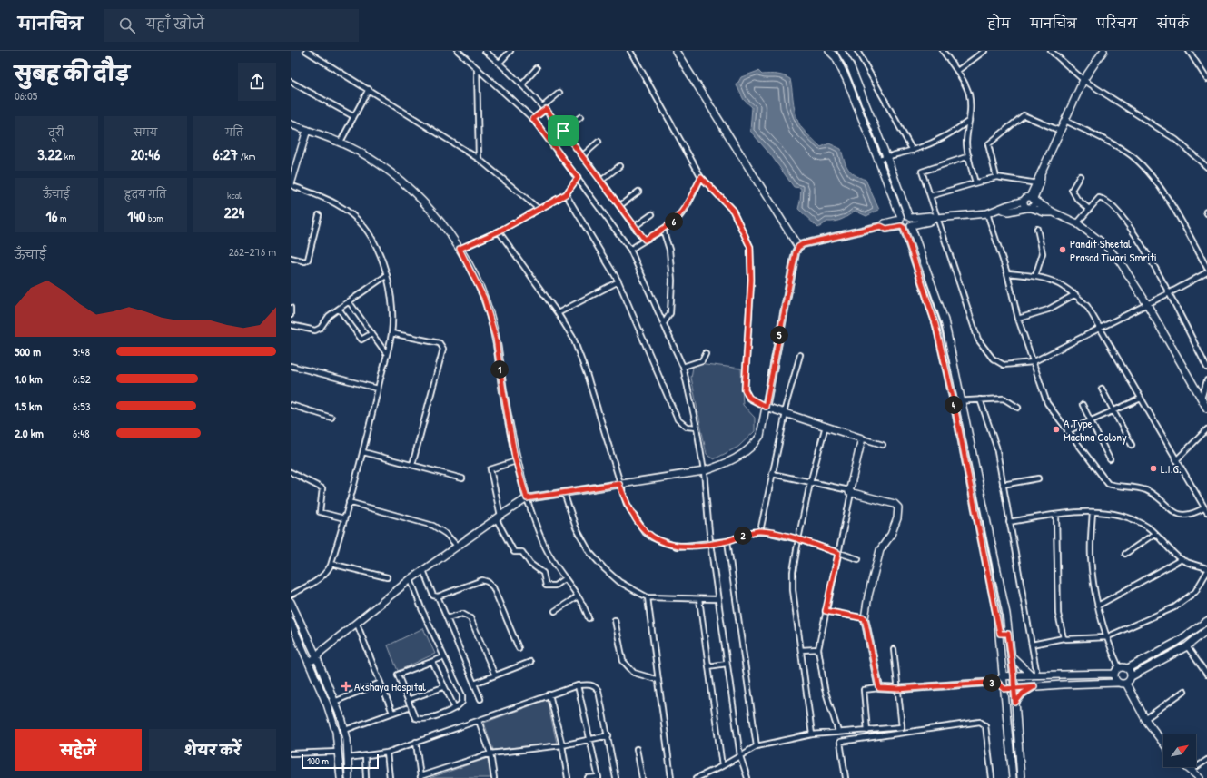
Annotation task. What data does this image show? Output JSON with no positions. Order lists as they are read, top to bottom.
{
  "places": {
    "other": ["Pandit Sheetal Prasad Tiwari Smriti", "A Type Machna Colony", "L.I.G."],
    "health": ["Akshaya Hospital"]
  },
  "scale_bar": "100 m",
  "north": "top right",
  "page": {
    "header": "मानचित्र",
    "search": "यहाँ खोजें",
    "nav": [
      "होम",
      "मानचित्र",
      "परिचय",
      "संपर्क"
    ],
    "heading": ["सुबह की दौड़", "06:05"],
    "stats": [
      ["दूरी", "3.22 km"],
      ["समय", "20:46"],
      ["गति", "6:27 /km"],
      ["ऊँचाई", "16 m"],
      ["हृदय गति", "140 bpm"],
      ["kcal", "224"]
    ],
    "pins": [
      "6",
      "5",
      "1",
      "4",
      "2",
      "3"
    ],
    "chart": ["ऊँचाई", "262–276 m"],
    "list": [
      {
        "name": "500 m",
        "note": "5:48"
      },
      {
        "name": "1.0 km",
        "note": "6:52"
      },
      {
        "name": "1.5 km",
        "note": "6:53"
      },
      {
        "name": "2.0 km",
        "note": "6:48"
      }
    ],
    "buttons": ["सहेजें", "शेयर करें"],
    "scale": "100 m"
  }
}
